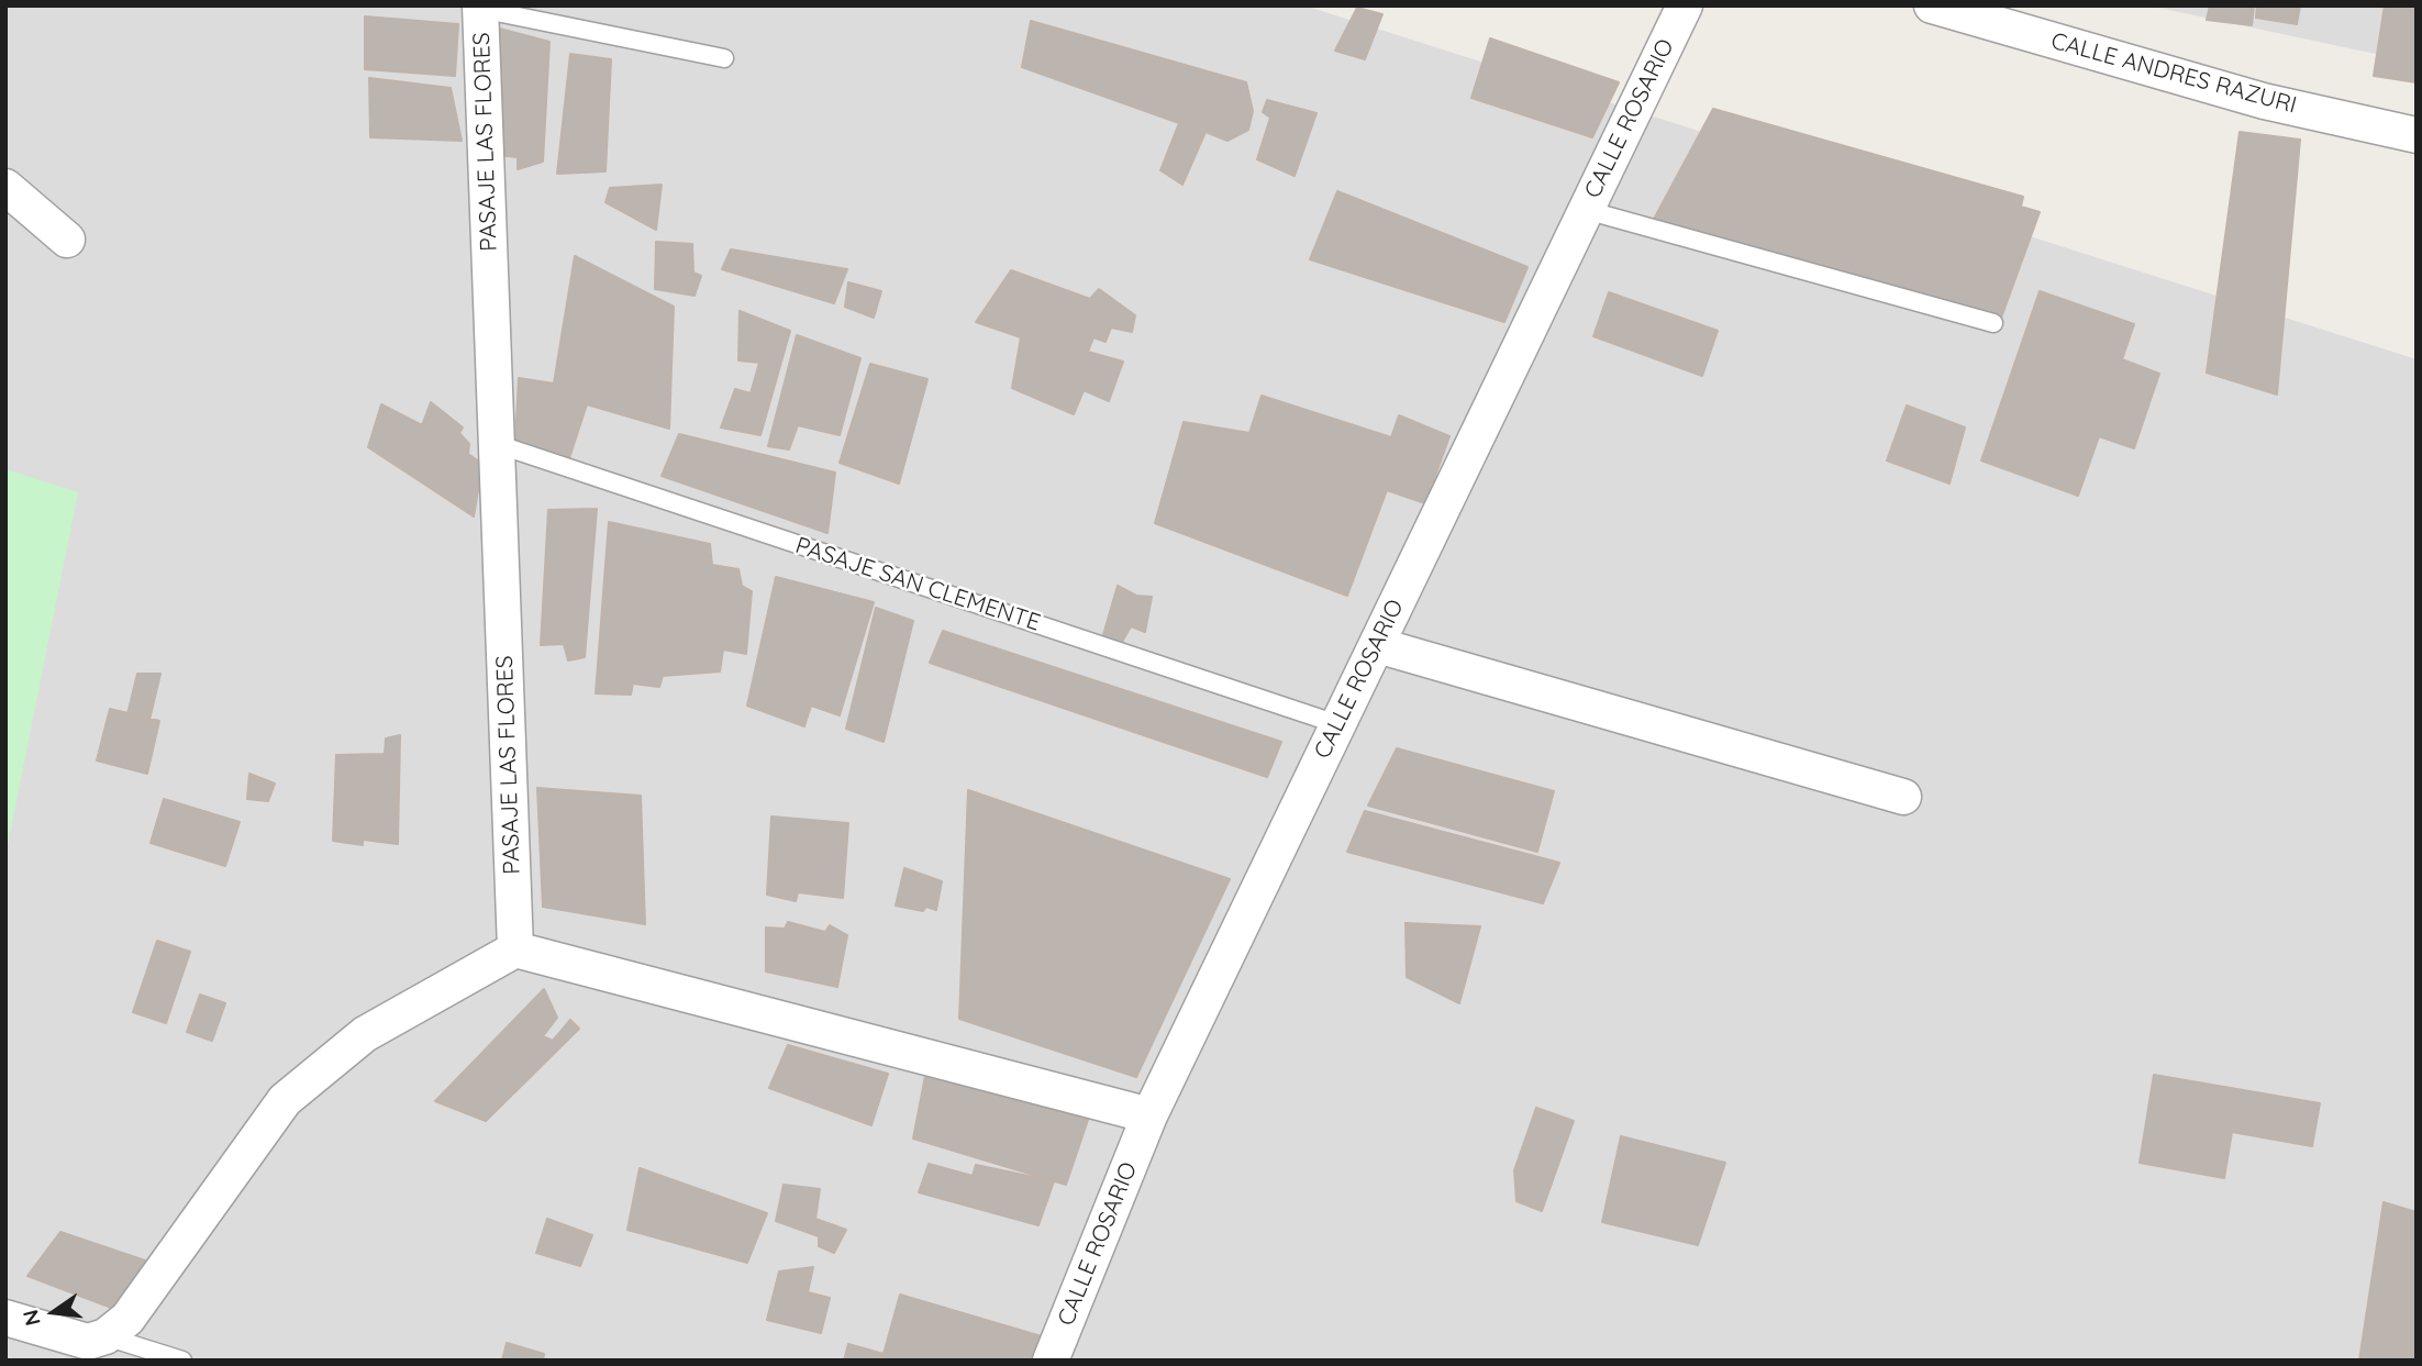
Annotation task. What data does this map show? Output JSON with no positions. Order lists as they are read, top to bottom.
{
  "streets": {
    "street": ["CALLE ANDRES RAZURI", "CALLE ROSARIO", "PASAJE LAS FLORES"],
    "lane": ["PASAJE SAN CLEMENTE"]
  },
  "crossings": [
    ["CALLE ROSARIO", "PASAJE SAN CLEMENTE"],
    ["PASAJE LAS FLORES", "PASAJE SAN CLEMENTE"]
  ],
  "north": "left"
}
